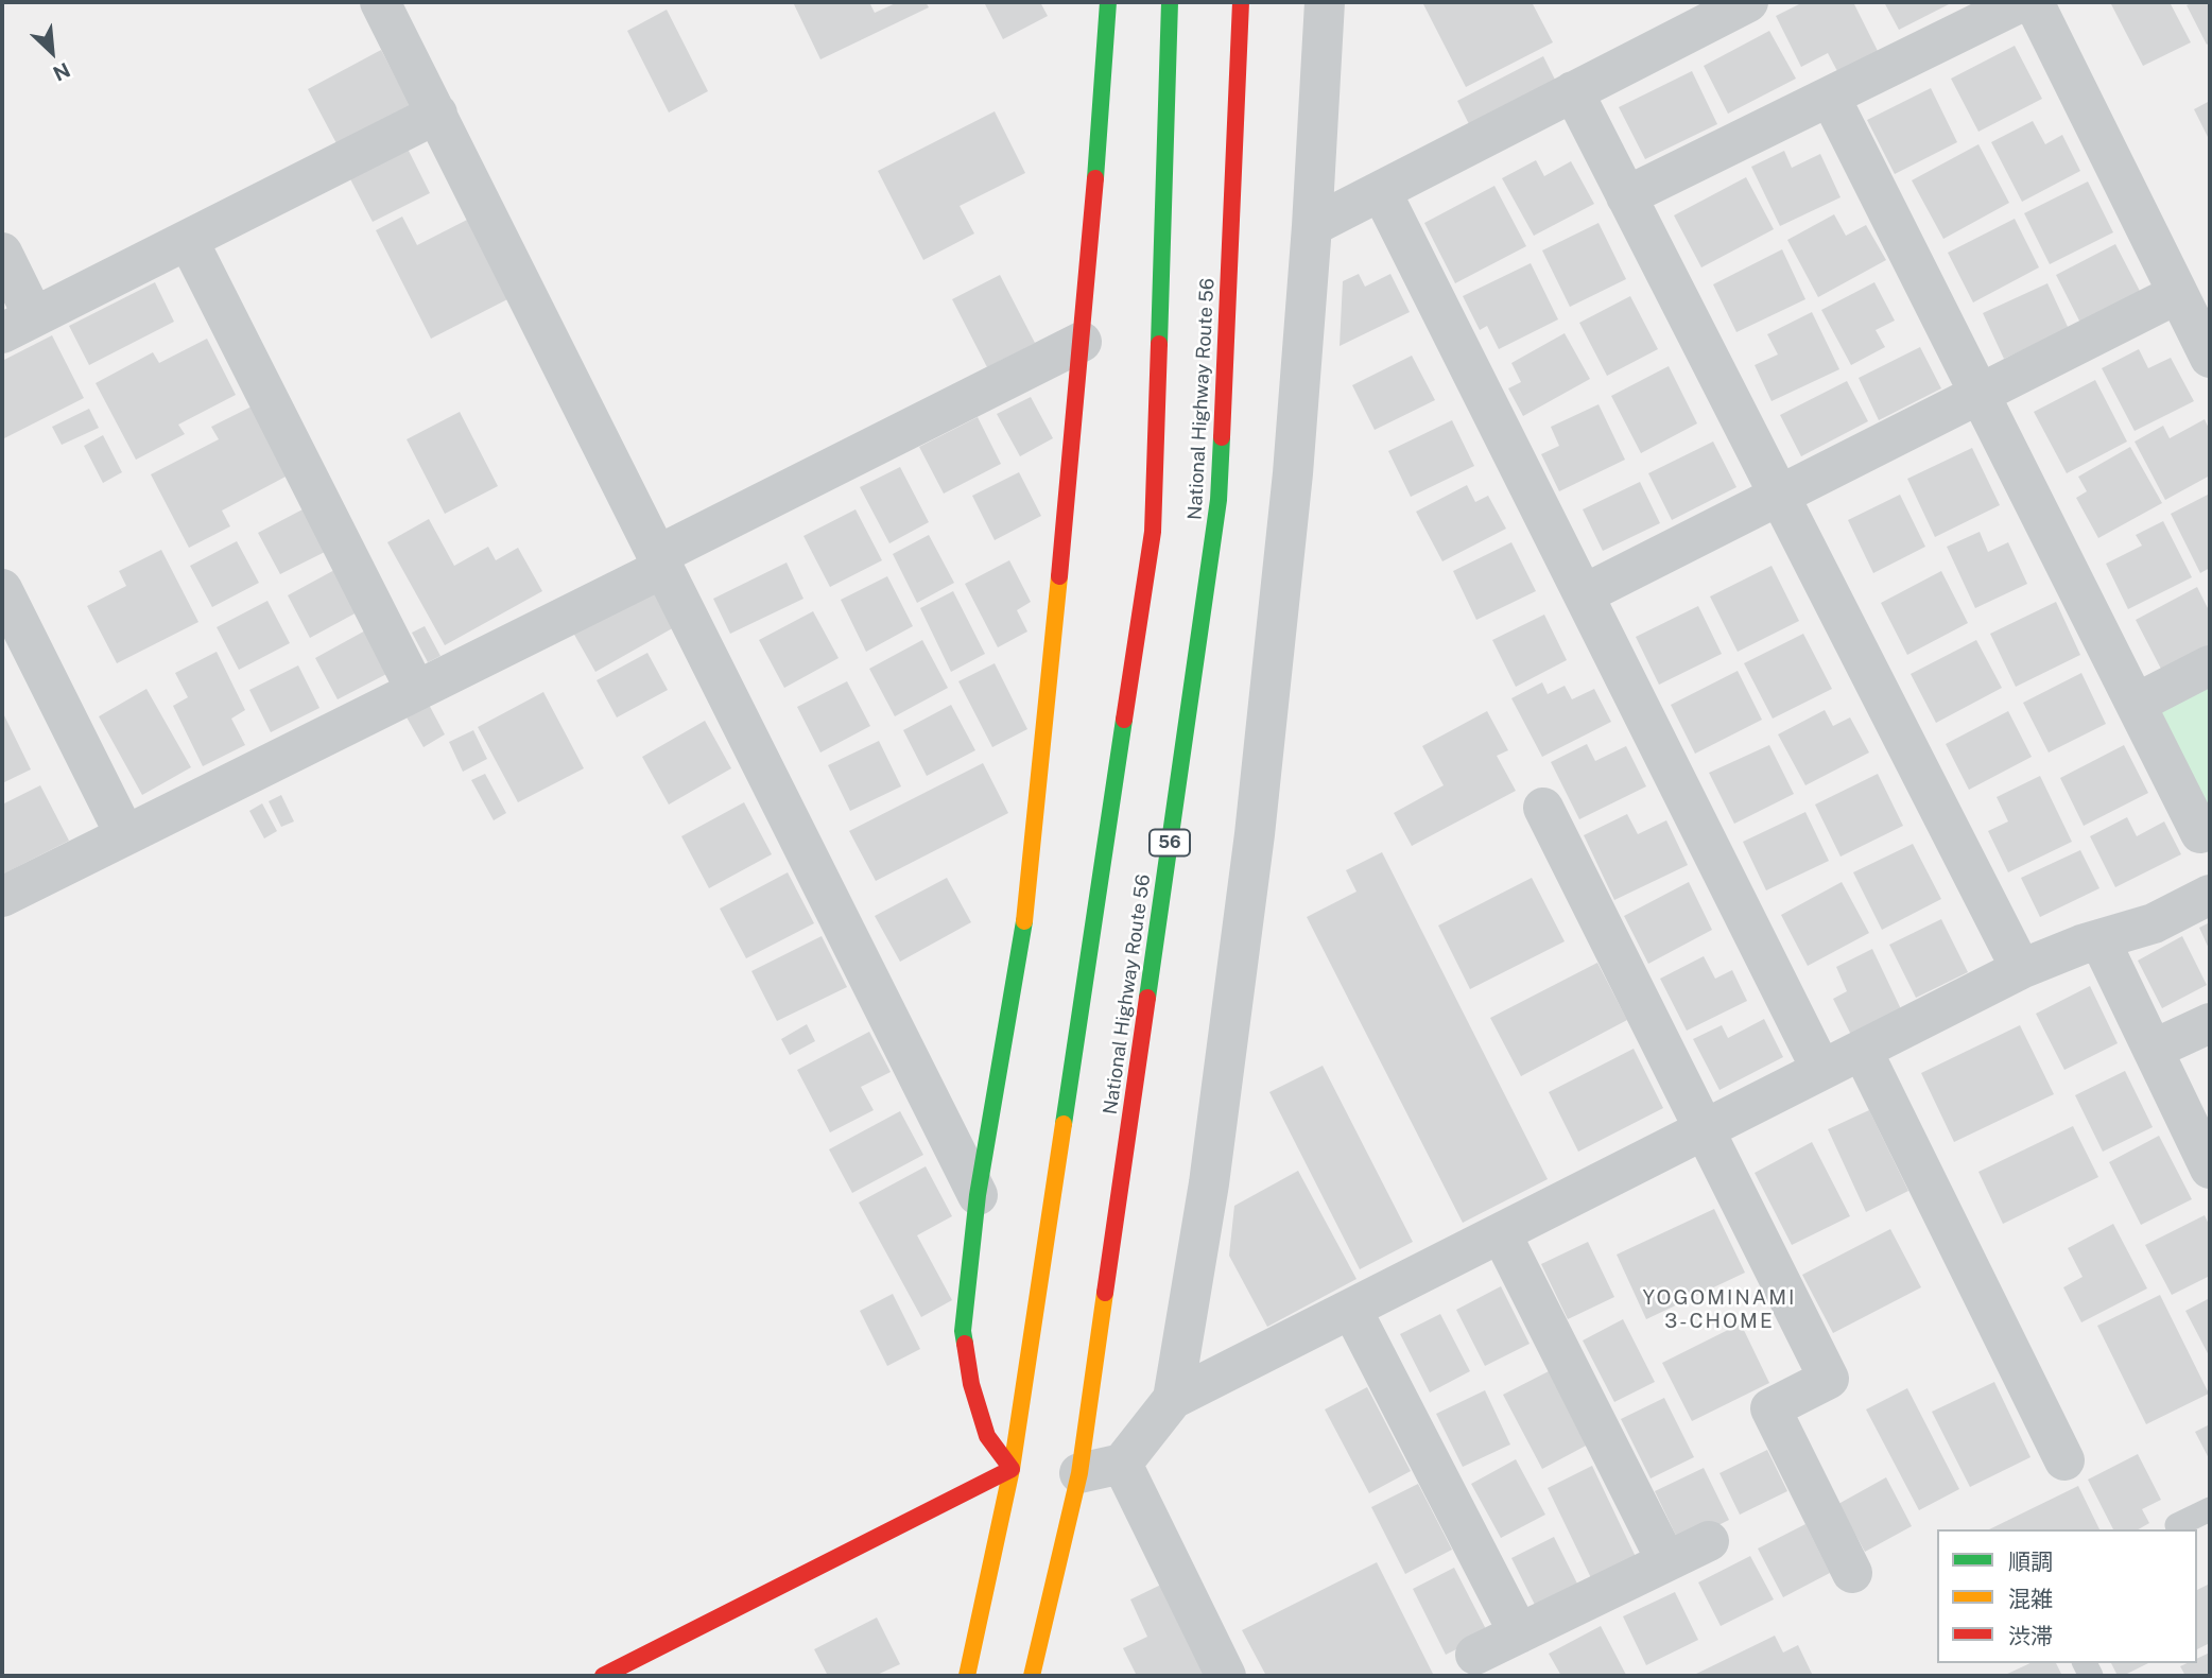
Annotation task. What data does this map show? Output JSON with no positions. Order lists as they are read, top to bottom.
{
  "streets": {
    "main road": ["National Highway Route 56", "56"]
  },
  "districts": ["YOGOMINAMI 3-CHOME"],
  "legend": ["順調", "混雑", "渋滞"],
  "north": "bottom right"
}
